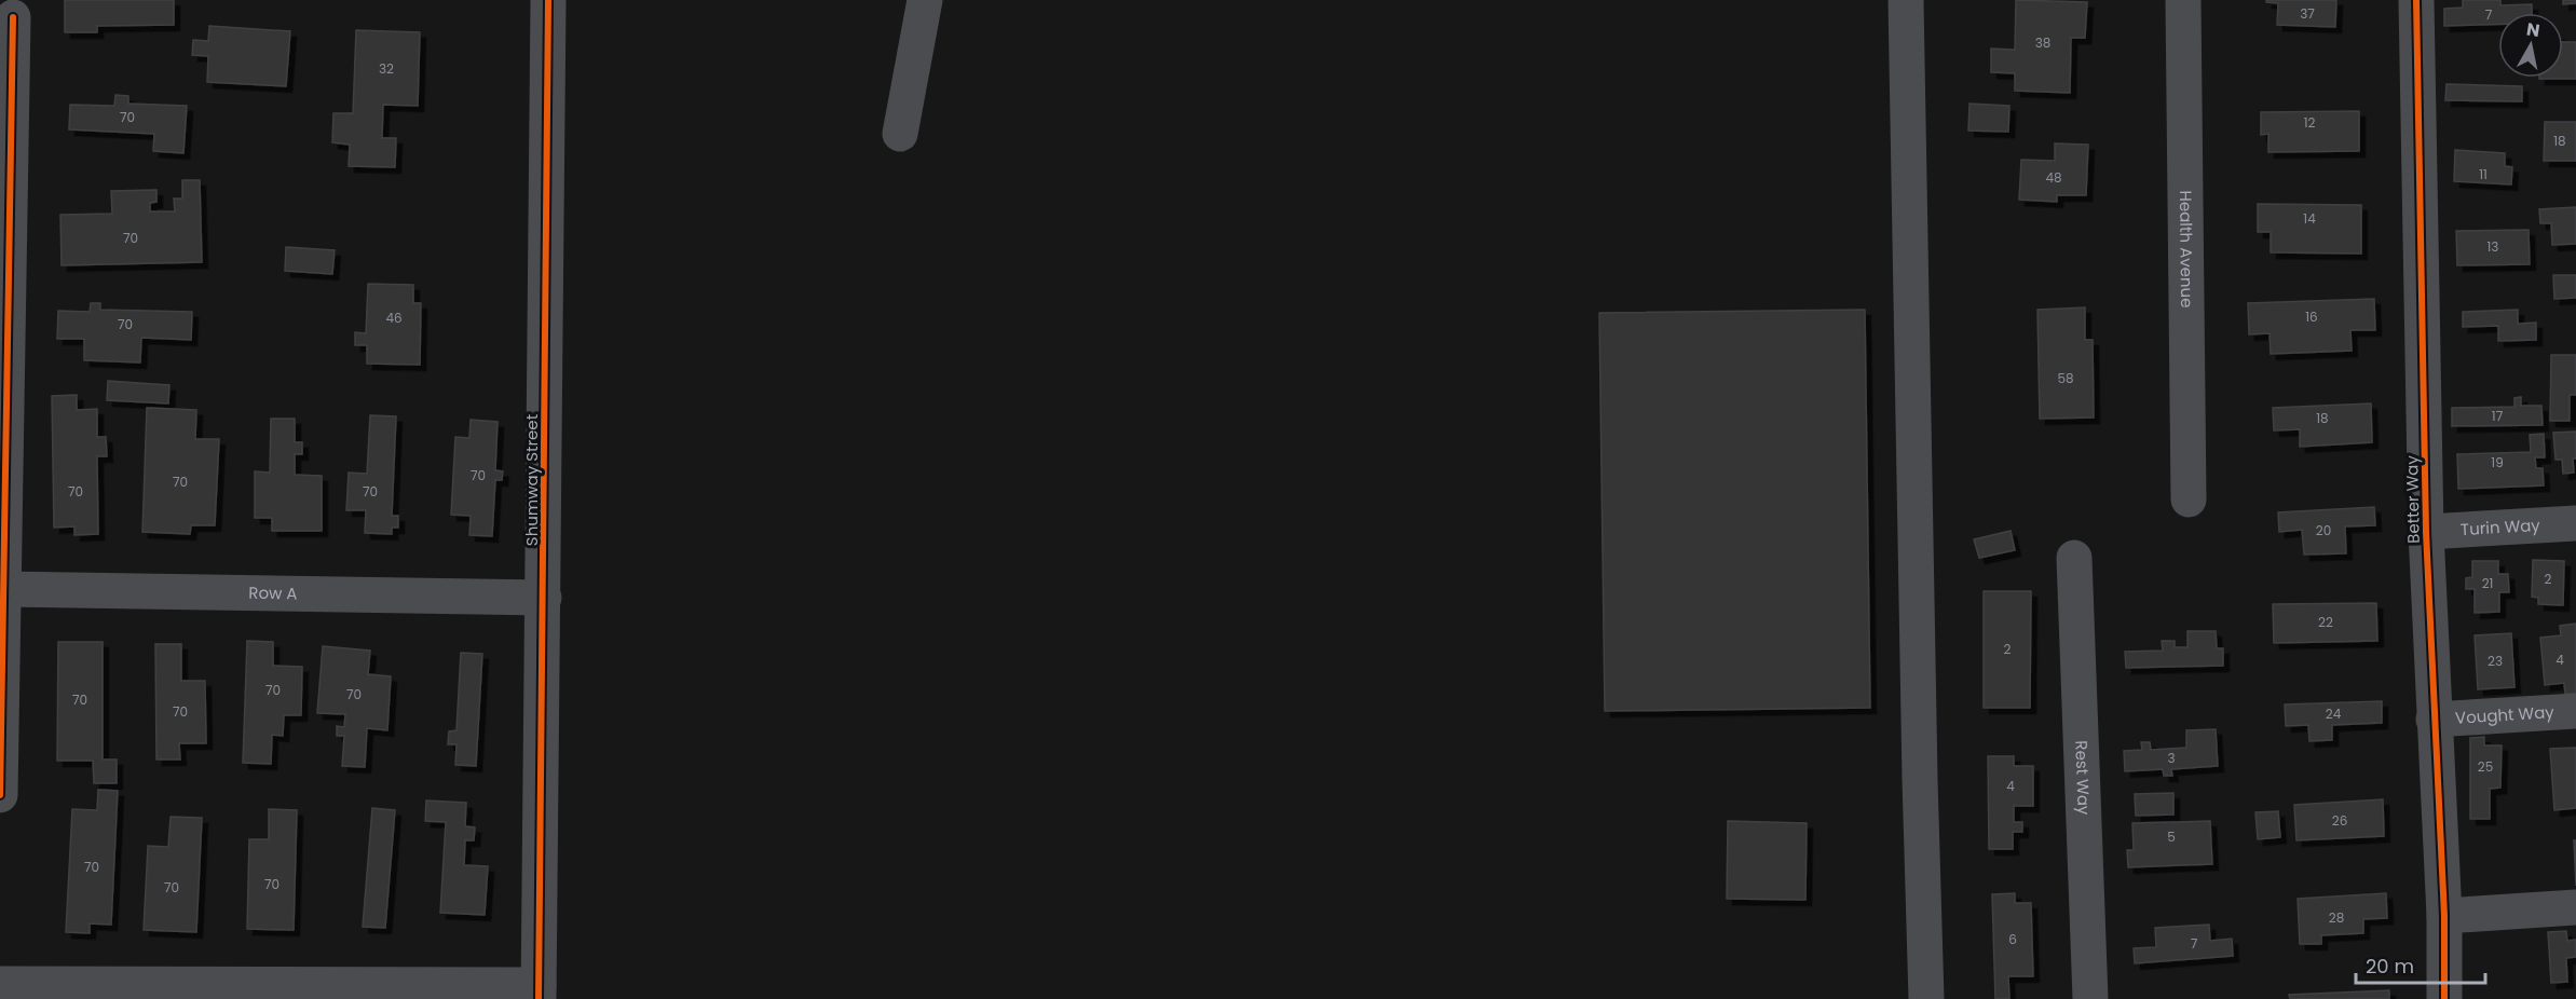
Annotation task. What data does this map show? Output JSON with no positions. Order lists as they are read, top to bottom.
{
  "streets": {
    "street": [
      "Health Avenue",
      "Shumway Street",
      "Better Way",
      "Turin Way",
      "Row A",
      "Vought Way",
      "Rest Way"
    ]
  },
  "crossings": [
    ["Shumway Street", "Row A"],
    ["Better Way", "Turin Way"],
    ["Better Way", "Vought Way"]
  ],
  "house_numbers": [
    "37",
    "7",
    "38",
    "32",
    "70",
    "12",
    "18",
    "11",
    "48",
    "14",
    "70",
    "13",
    "16",
    "46",
    "70",
    "58",
    "17",
    "18",
    "19",
    "70",
    "70",
    "70",
    "70",
    "20",
    "2",
    "21",
    "22",
    "2",
    "4",
    "23",
    "70",
    "70",
    "70",
    "70",
    "24",
    "3",
    "25",
    "4",
    "26",
    "5",
    "70",
    "70",
    "70",
    "28",
    "6",
    "7"
  ],
  "scale_bar": "20 m",
  "north": "top"
}
